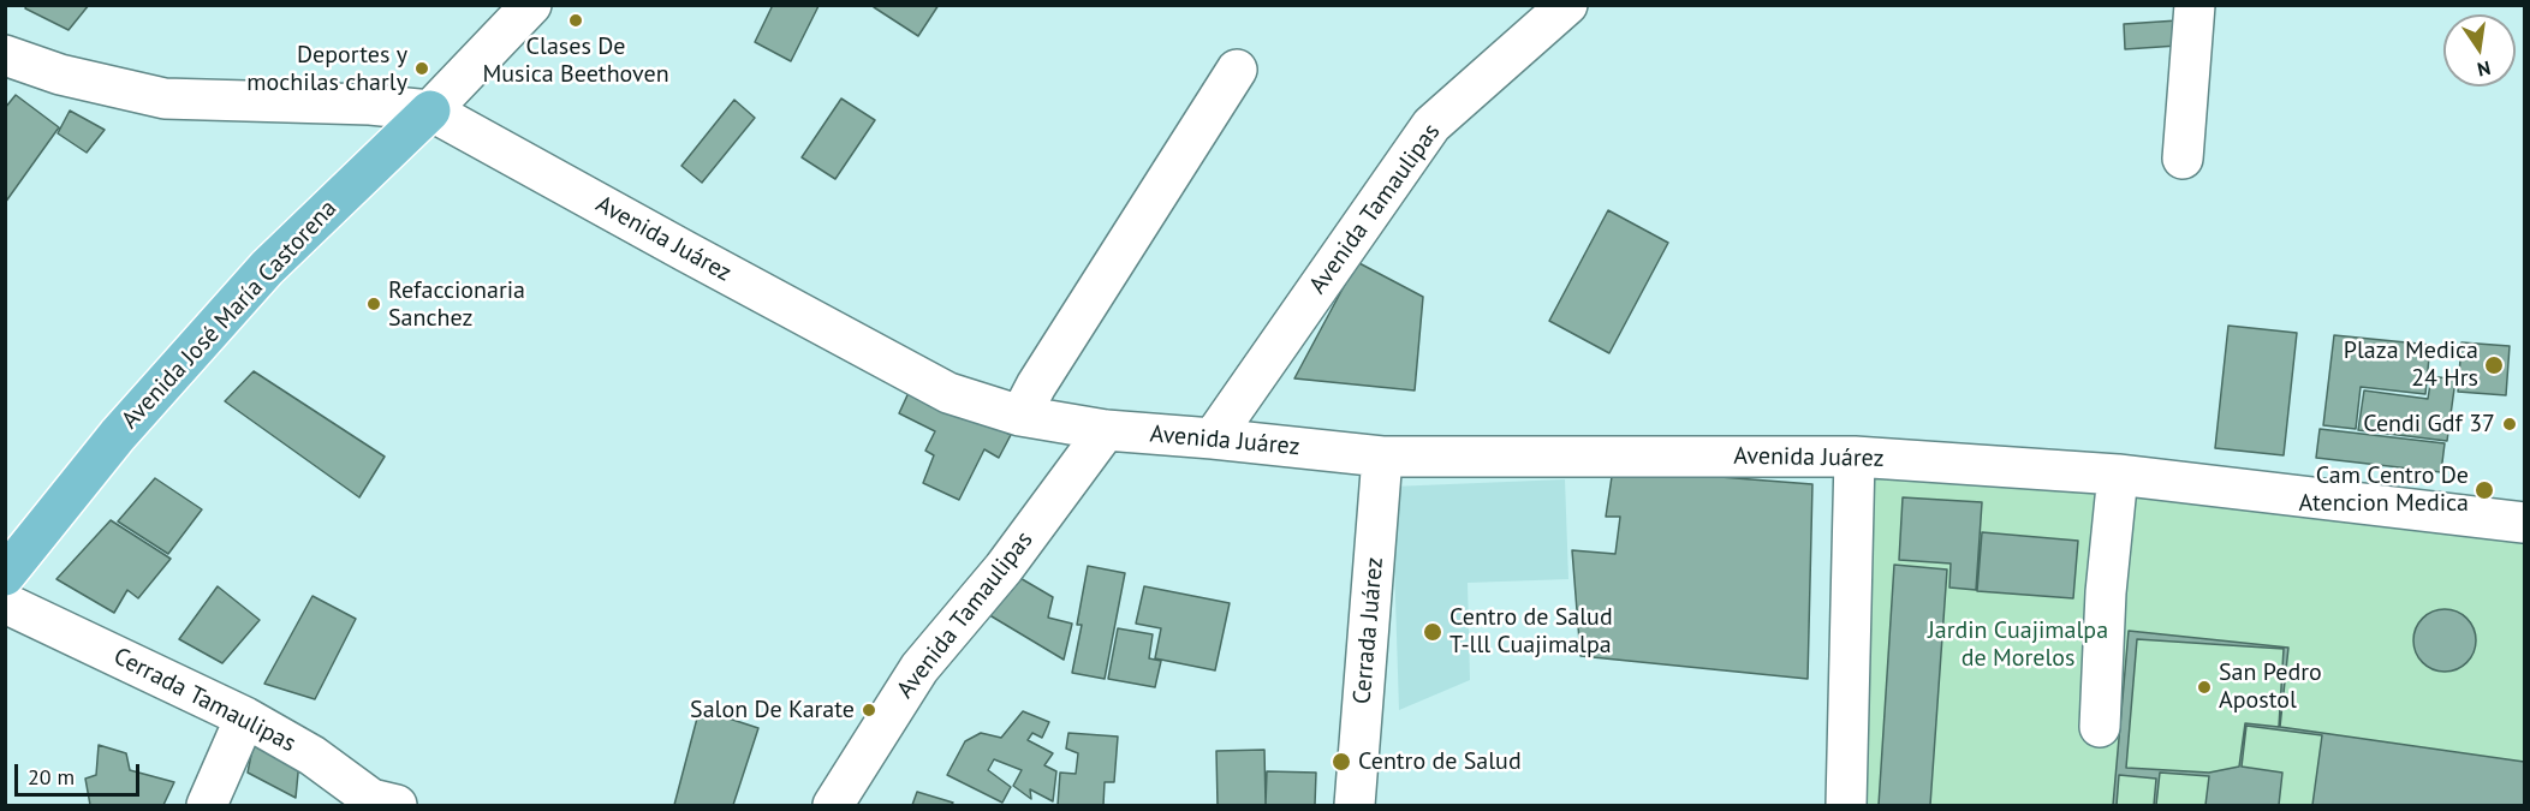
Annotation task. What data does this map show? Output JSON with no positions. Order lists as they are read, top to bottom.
{
  "streets": {
    "main road": ["Avenida José María Castorena"],
    "street": [
      "Avenida Tamaulipas",
      "Avenida Juárez",
      "Cerrada Juárez",
      "Cerrada Tamaulipas"
    ]
  },
  "crossings": [
    ["Avenida Tamaulipas", "Avenida Juárez"],
    ["Avenida Juárez", "Avenida José María Castorena"],
    ["Avenida Juárez", "Cerrada Juárez"]
  ],
  "parks": ["Jardin Cuajimalpa de Morelos"],
  "places": [
    "Clases De Musica Beethoven",
    "Deportes y mochilas charly",
    "Refaccionaria Sanchez",
    "Plaza Medica 24 Hrs",
    "Cendi Gdf 37",
    "Cam Centro De Atencion Medica",
    "Centro de Salud T-lll Cuajimalpa",
    "San Pedro Apostol",
    "Salon De Karate",
    "Centro de Salud"
  ],
  "scale_bar": "20 m",
  "north": "bottom"
}
